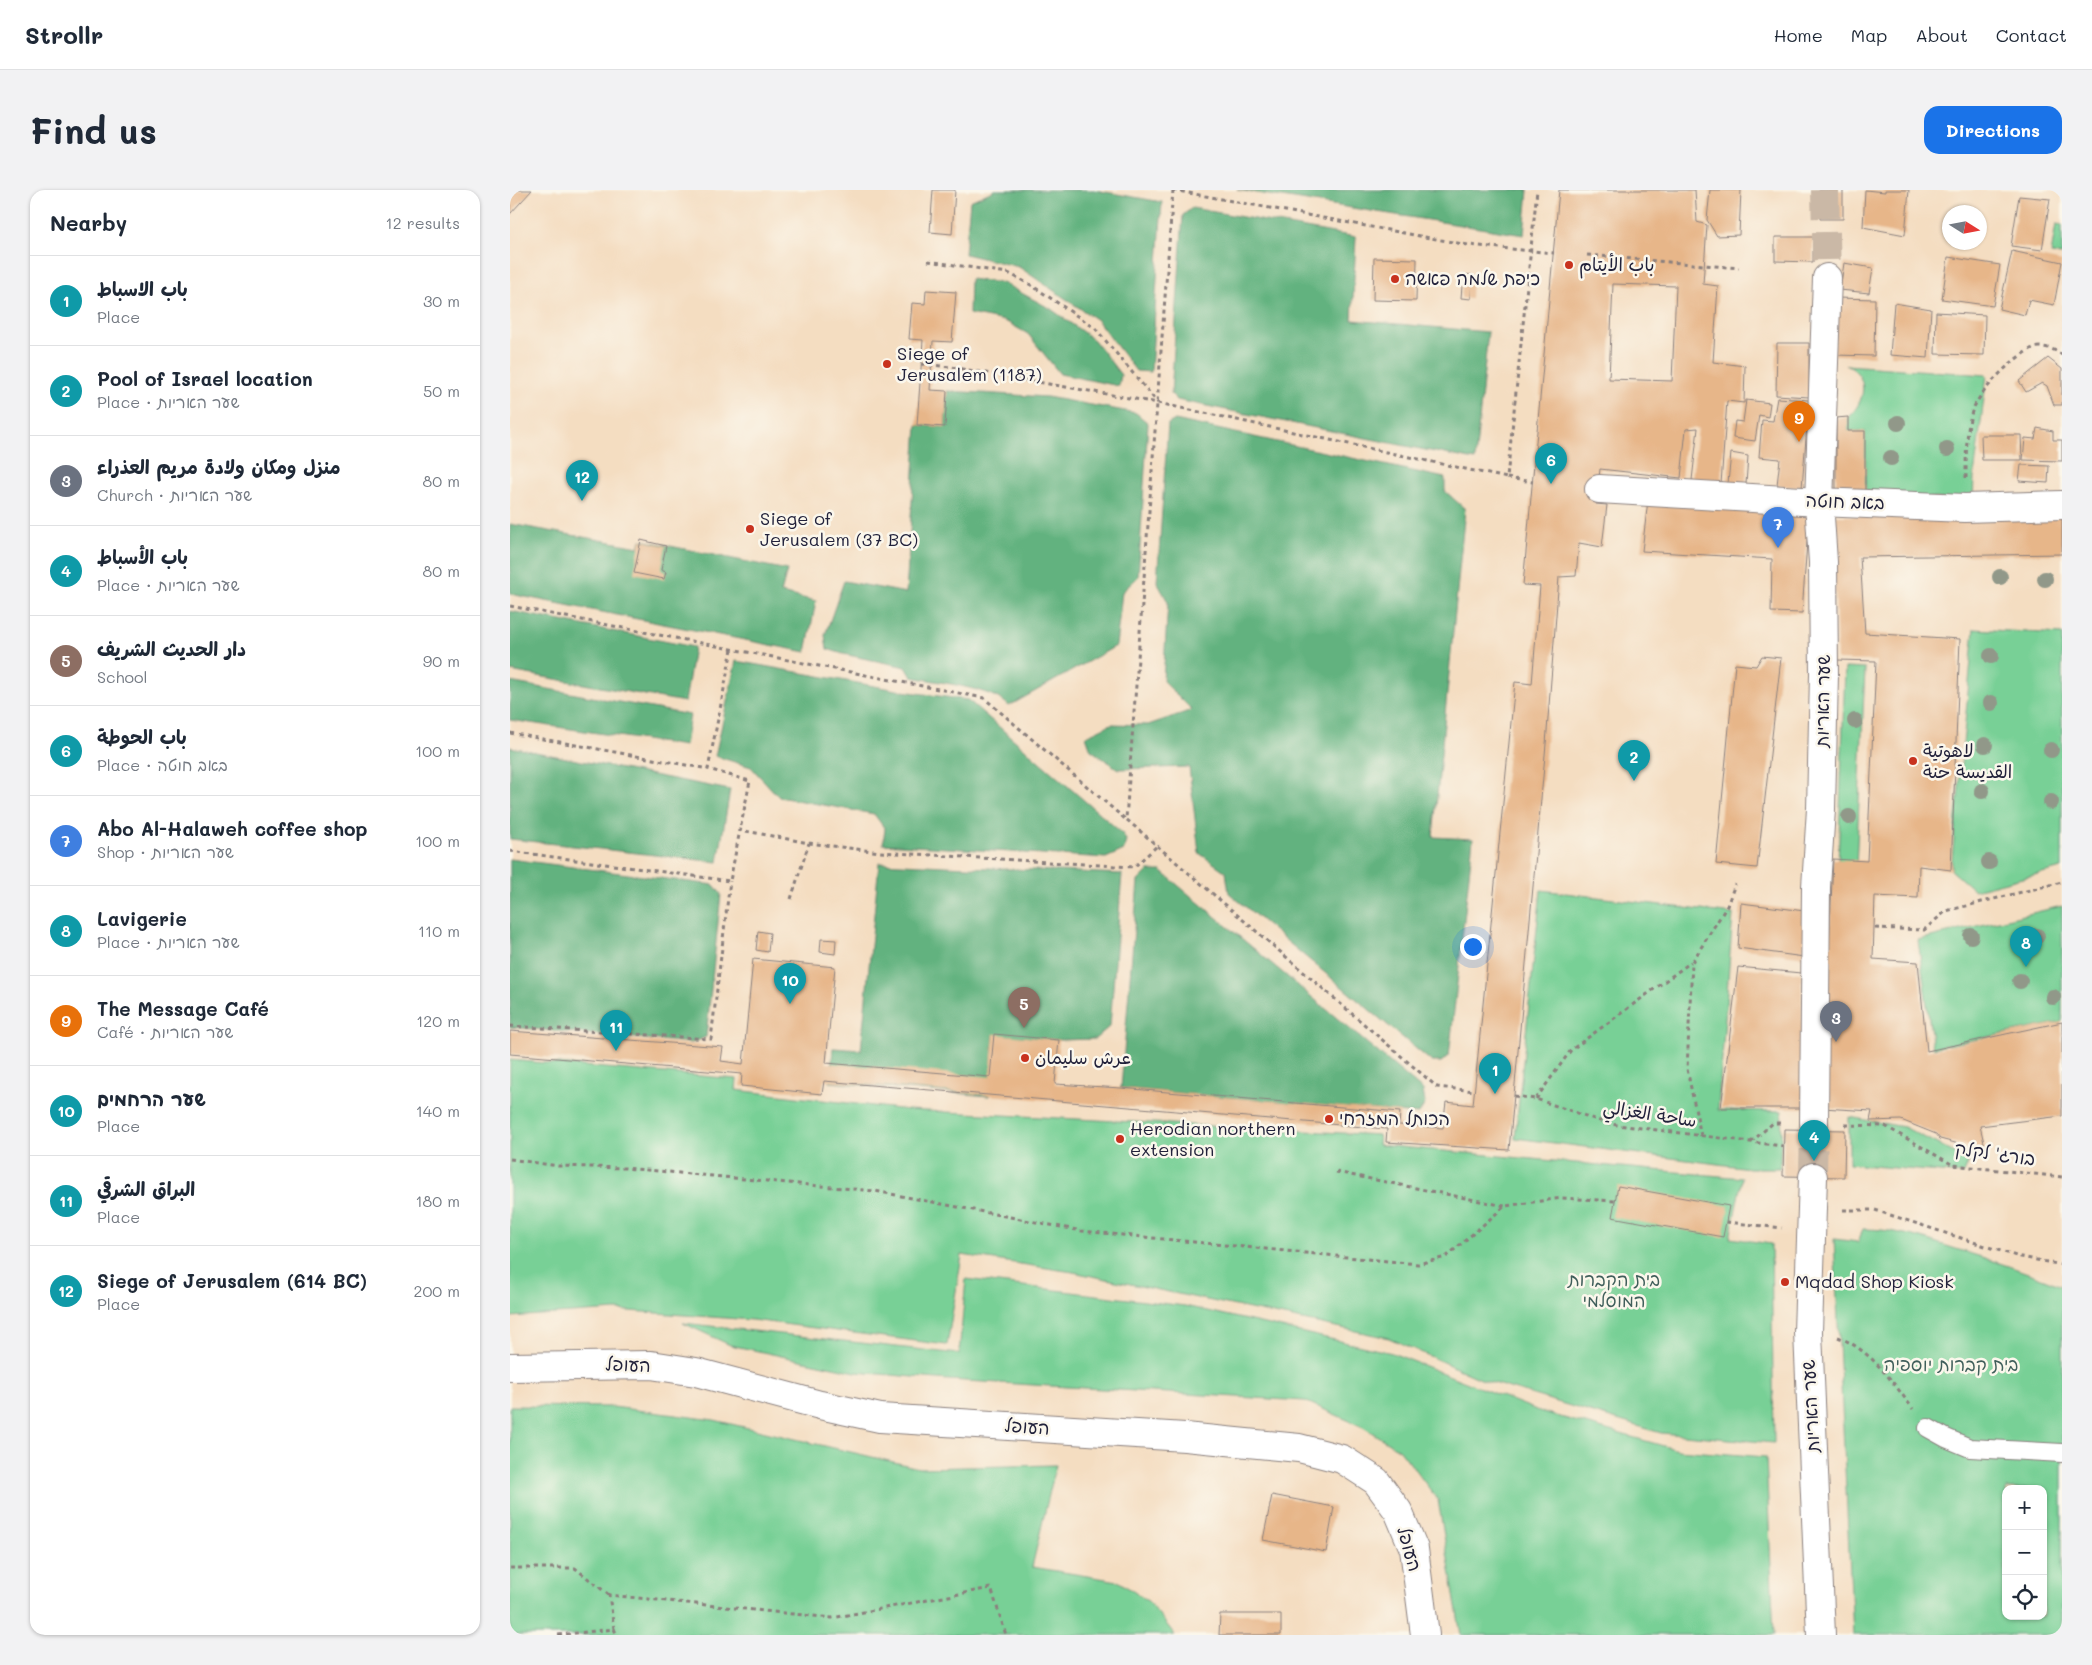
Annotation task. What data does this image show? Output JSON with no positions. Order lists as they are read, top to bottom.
{
  "streets": {
    "street": ["באב חוטה", "שער האריות", "העופל"],
    "path": ["ساحة الغزالي", "בורג' לקלק"]
  },
  "crossings": [
    ["באב חוטה", "שער האריות"],
    ["שער האריות", "בורג' לקלק"],
    ["ساحة الغزالي", "בורג' לקלק"]
  ],
  "parks": ["בית הקברות המוסלמי", "בית קברות יוספיה"],
  "places": [
    "باب الأيتام",
    "כיפת שלמה פאשה",
    "Siege of Jerusalem (1187)",
    "Siege of Jerusalem (37 BC)",
    "لاهوتية القديسة حنة",
    "عرش سليمان",
    "הכותל המזרחי",
    "Herodian northern extension",
    "Mqdad Shop Kiosk"
  ],
  "north": "right",
  "page": {
    "header": "Strollr",
    "nav": [
      "Home",
      "Map",
      "About",
      "Contact"
    ],
    "buttons": "Directions",
    "title": "Find us",
    "heading": ["Nearby", "12 results"],
    "list": [
      {
        "mark": "1",
        "name": "باب الاسباط",
        "note": "Place",
        "value": "30 m"
      },
      {
        "mark": "2",
        "name": "Pool of Israel location",
        "note": "Place · שער האריות",
        "value": "50 m"
      },
      {
        "mark": "3",
        "name": "منزل ومكان ولادة مريم العذراء",
        "note": "Church · שער האריות",
        "value": "80 m"
      },
      {
        "mark": "4",
        "name": "باب الأسباط",
        "note": "Place · שער האריות",
        "value": "80 m"
      },
      {
        "mark": "5",
        "name": "دار الحديث الشريف",
        "note": "School",
        "value": "90 m"
      },
      {
        "mark": "6",
        "name": "باب الحوطة",
        "note": "Place · באב חוטה",
        "value": "100 m"
      },
      {
        "mark": "7",
        "name": "Abo Al-Halaweh coffee shop",
        "note": "Shop · שער האריות",
        "value": "100 m"
      },
      {
        "mark": "8",
        "name": "Lavigerie",
        "note": "Place · שער האריות",
        "value": "110 m"
      },
      {
        "mark": "9",
        "name": "The Message Café",
        "note": "Café · שער האריות",
        "value": "120 m"
      },
      {
        "mark": "10",
        "name": "שער הרחמים",
        "note": "Place",
        "value": "140 m"
      },
      {
        "mark": "11",
        "name": "البراق الشرقي",
        "note": "Place",
        "value": "180 m"
      },
      {
        "mark": "12",
        "name": "Siege of Jerusalem (614 BC)",
        "note": "Place",
        "value": "200 m"
      }
    ],
    "pins": [
      "9",
      "6",
      "12",
      "7",
      "2",
      "8",
      "10",
      "5",
      "3",
      "11",
      "1",
      "4"
    ],
    "map_buttons": ["+", "−"]
  }
}
